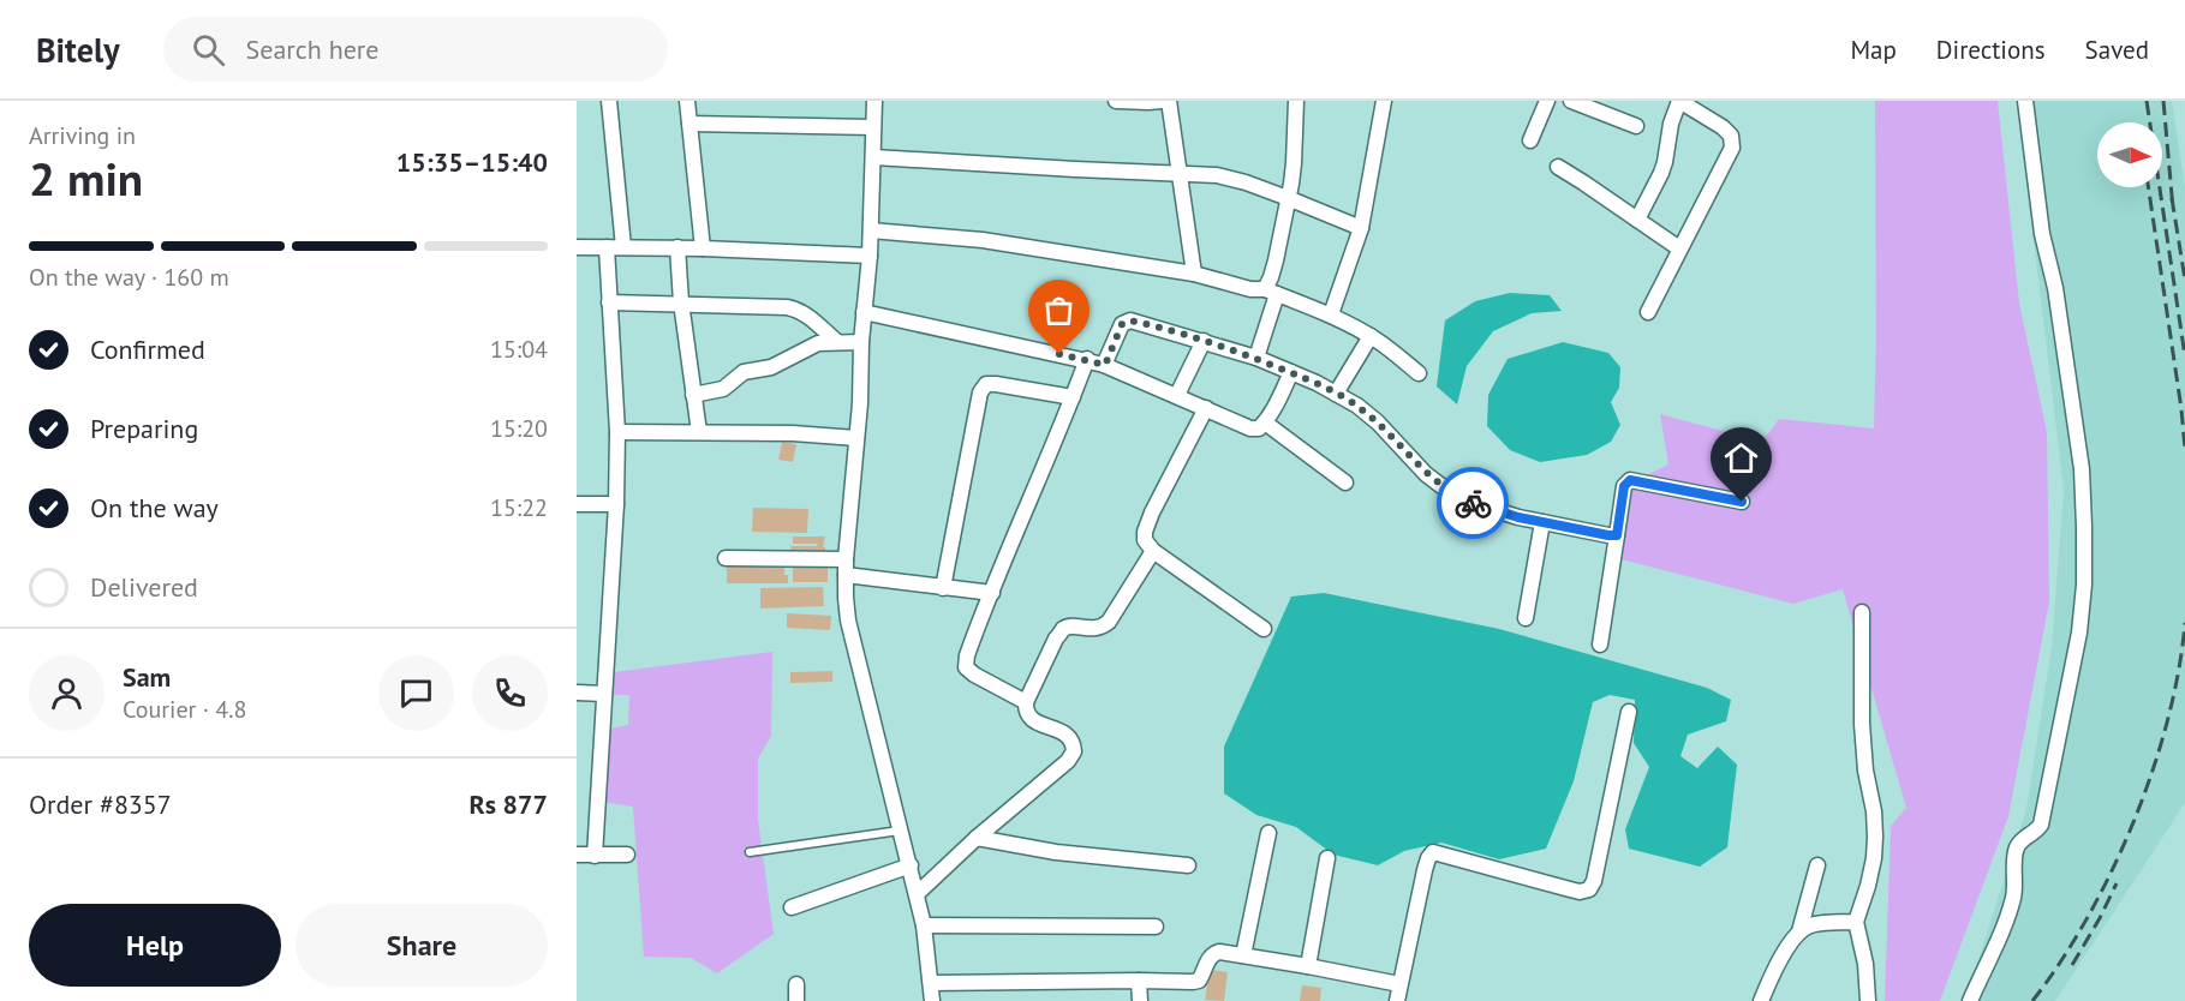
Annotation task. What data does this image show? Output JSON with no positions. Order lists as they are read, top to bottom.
{
  "north": "right",
  "page": {
    "header": "Bitely",
    "search": "Search here",
    "nav": ["Map", "Directions", "Saved"],
    "heading": ["2 min", "Arriving in", "15:35–15:40"],
    "panel": [
      "Sam",
      "Courier · 4.8",
      "Order #8357",
      "Rs 877"
    ],
    "bar": "On the way · 160 m",
    "list": [
      ["Confirmed", "15:04"],
      ["Preparing", "15:20"],
      ["On the way", "15:22"],
      "Delivered"
    ],
    "buttons": ["Help", "Share"]
  }
}
